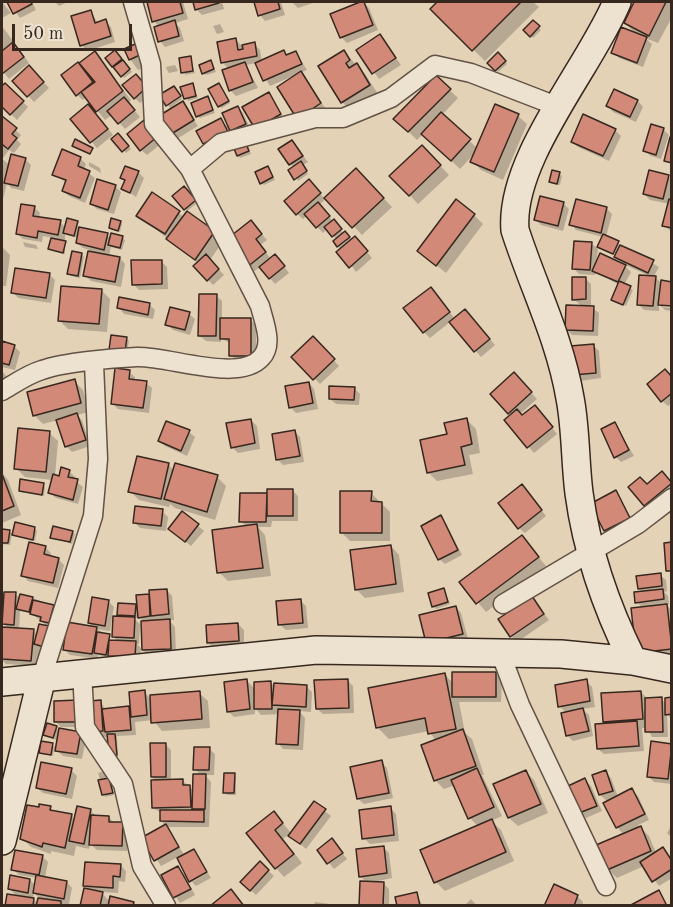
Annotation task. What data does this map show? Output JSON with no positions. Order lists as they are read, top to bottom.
{
  "scale_bar": "50 m"
}
